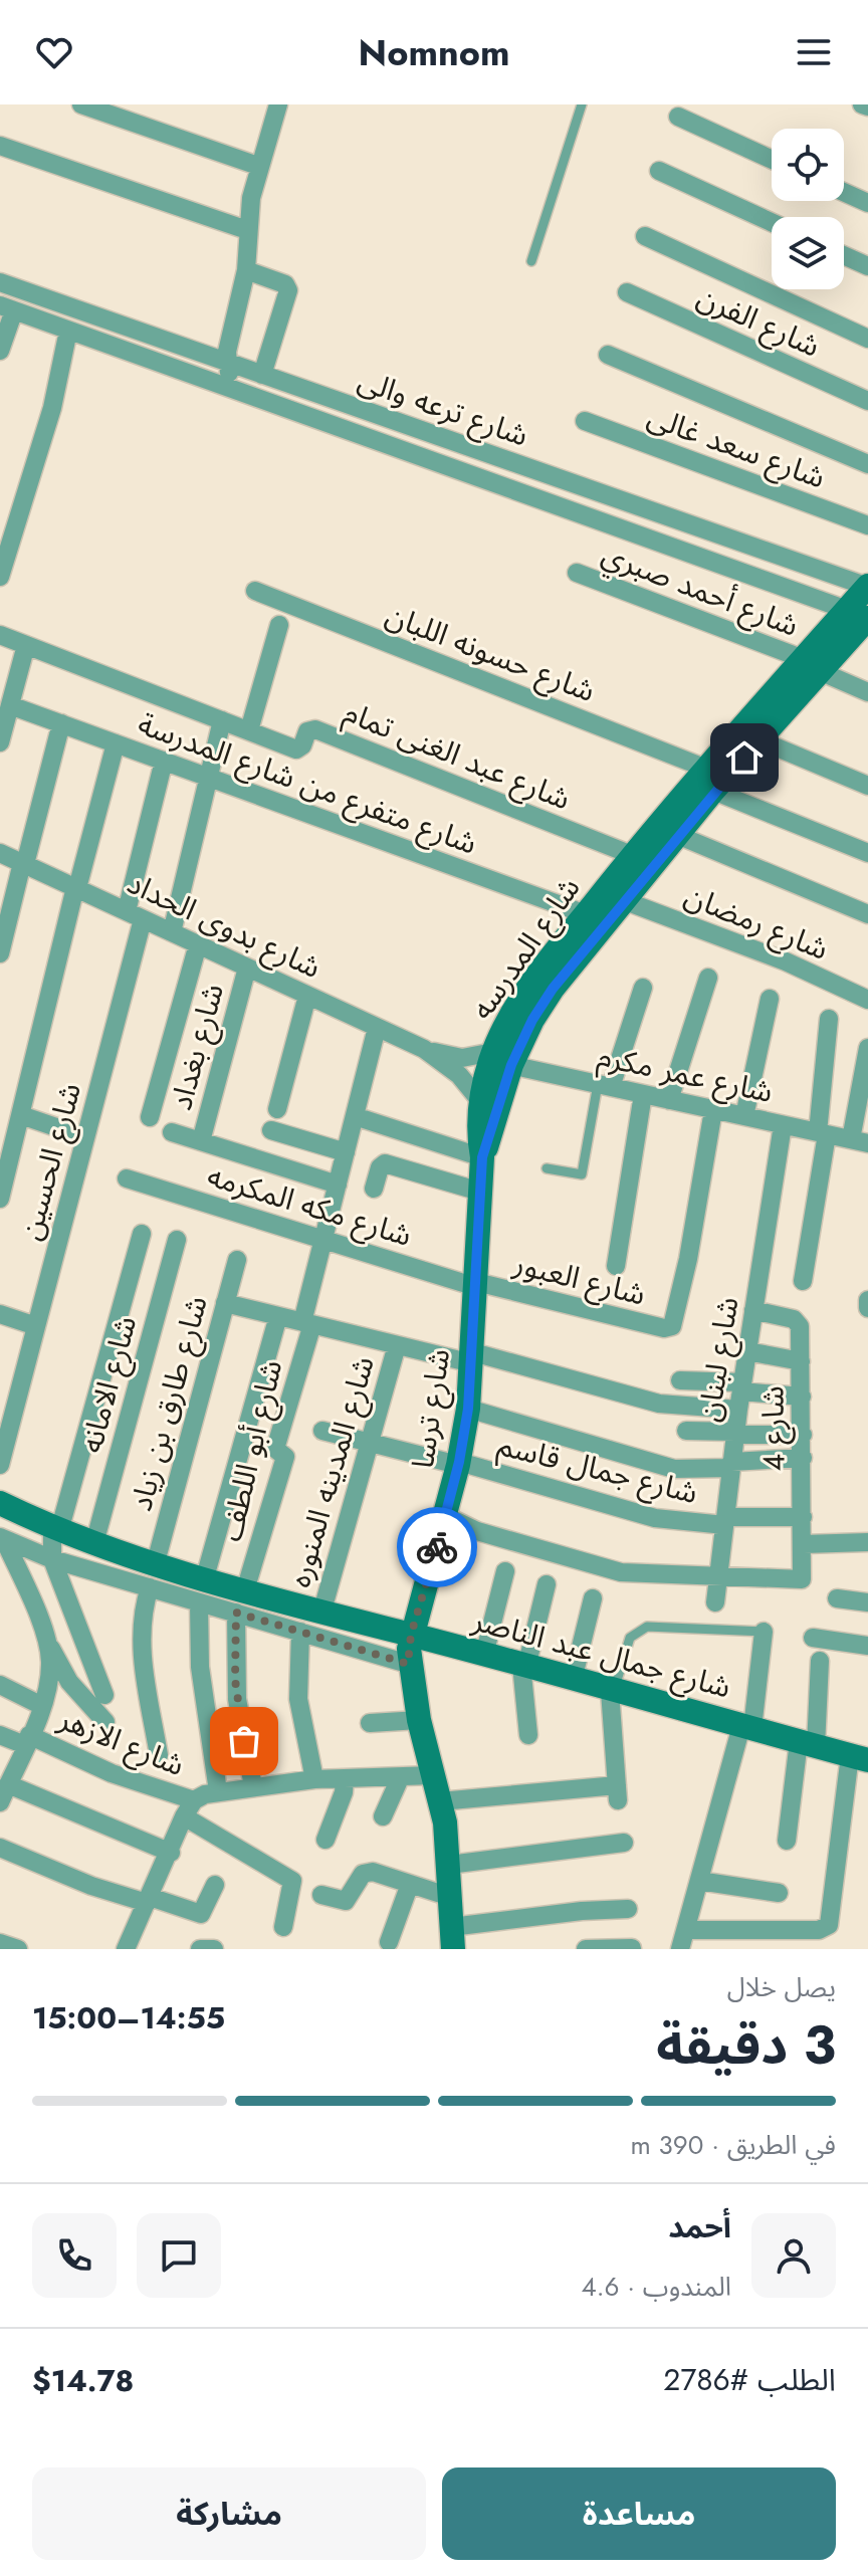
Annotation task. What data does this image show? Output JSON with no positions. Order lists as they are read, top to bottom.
{
  "streets": {
    "main road": ["شارع المدرسه", "شارع ترسا", "شارع جمال عبد الناصر"],
    "street": [
      "شارع الفرن",
      "شارع ترعه والى",
      "شارع سعد غالى",
      "شارع أحمد صبري",
      "شارع حسونه اللبان",
      "شارع عبد الغنى تمام",
      "شارع متفرع من شارع المدرسة",
      "شارع رمضان",
      "شارع بدوى الحداد",
      "شارع بغداد",
      "شارع عمر مكرم",
      "شارع الحسين",
      "شارع مكه المكرمه",
      "شارع العبور",
      "شارع لبنان",
      "شارع الامانه",
      "شارع طارق بن زياد",
      "شارع 4",
      "شارع أبو اللطف",
      "شارع جمال قاسم",
      "شارع المدينه المنوره",
      "شارع الازهر"
    ]
  },
  "crossings": [
    ["شارع ترعه والى", "شارع المدرسه"],
    ["شارع أحمد صبري", "شارع المدرسه"],
    ["شارع حسونه اللبان", "شارع المدرسه"],
    ["شارع عبد الغنى تمام", "شارع المدرسه"],
    ["شارع متفرع من شارع المدرسة", "شارع المدرسه"],
    ["شارع متفرع من شارع المدرسة", "شارع الحسين"],
    ["شارع رمضان", "شارع المدرسه"],
    ["شارع بدوى الحداد", "شارع المدرسه"],
    ["شارع بدوى الحداد", "شارع بغداد"],
    ["شارع بدوى الحداد", "شارع عمر مكرم"],
    ["شارع بدوى الحداد", "شارع الحسين"],
    ["شارع بدوى الحداد", "شارع أبو اللطف"],
    ["شارع المدرسه", "شارع عمر مكرم"],
    ["شارع المدرسه", "شارع ترسا"],
    ["شارع عمر مكرم", "شارع العبور"],
    ["شارع عمر مكرم", "شارع لبنان"],
    ["شارع مكه المكرمه", "شارع العبور"],
    ["شارع مكه المكرمه", "شارع ترسا"],
    ["شارع مكه المكرمه", "شارع أبو اللطف"],
    ["شارع العبور", "شارع ترسا"],
    ["شارع لبنان", "شارع 4"],
    ["شارع لبنان", "شارع جمال قاسم"],
    ["شارع الامانه", "شارع جمال عبد الناصر"],
    ["شارع طارق بن زياد", "شارع جمال عبد الناصر"],
    ["شارع ترسا", "شارع جمال قاسم"],
    ["شارع ترسا", "شارع جمال عبد الناصر"],
    ["شارع 4", "شارع جمال قاسم"],
    ["شارع أبو اللطف", "شارع جمال عبد الناصر"],
    ["شارع جمال قاسم", "شارع المدينه المنوره"],
    ["شارع المدينه المنوره", "شارع جمال عبد الناصر"]
  ],
  "page": {
    "header": "Nomnom",
    "heading": ["3 دقيقة", "يصل خلال", "14:55–15:00"],
    "panel": [
      "أحمد",
      "المندوب · 4.6",
      "الطلب #2786",
      "$14.78"
    ],
    "bar": "في الطريق · 390 m",
    "buttons": ["مساعدة", "مشاركة"]
  }
}
